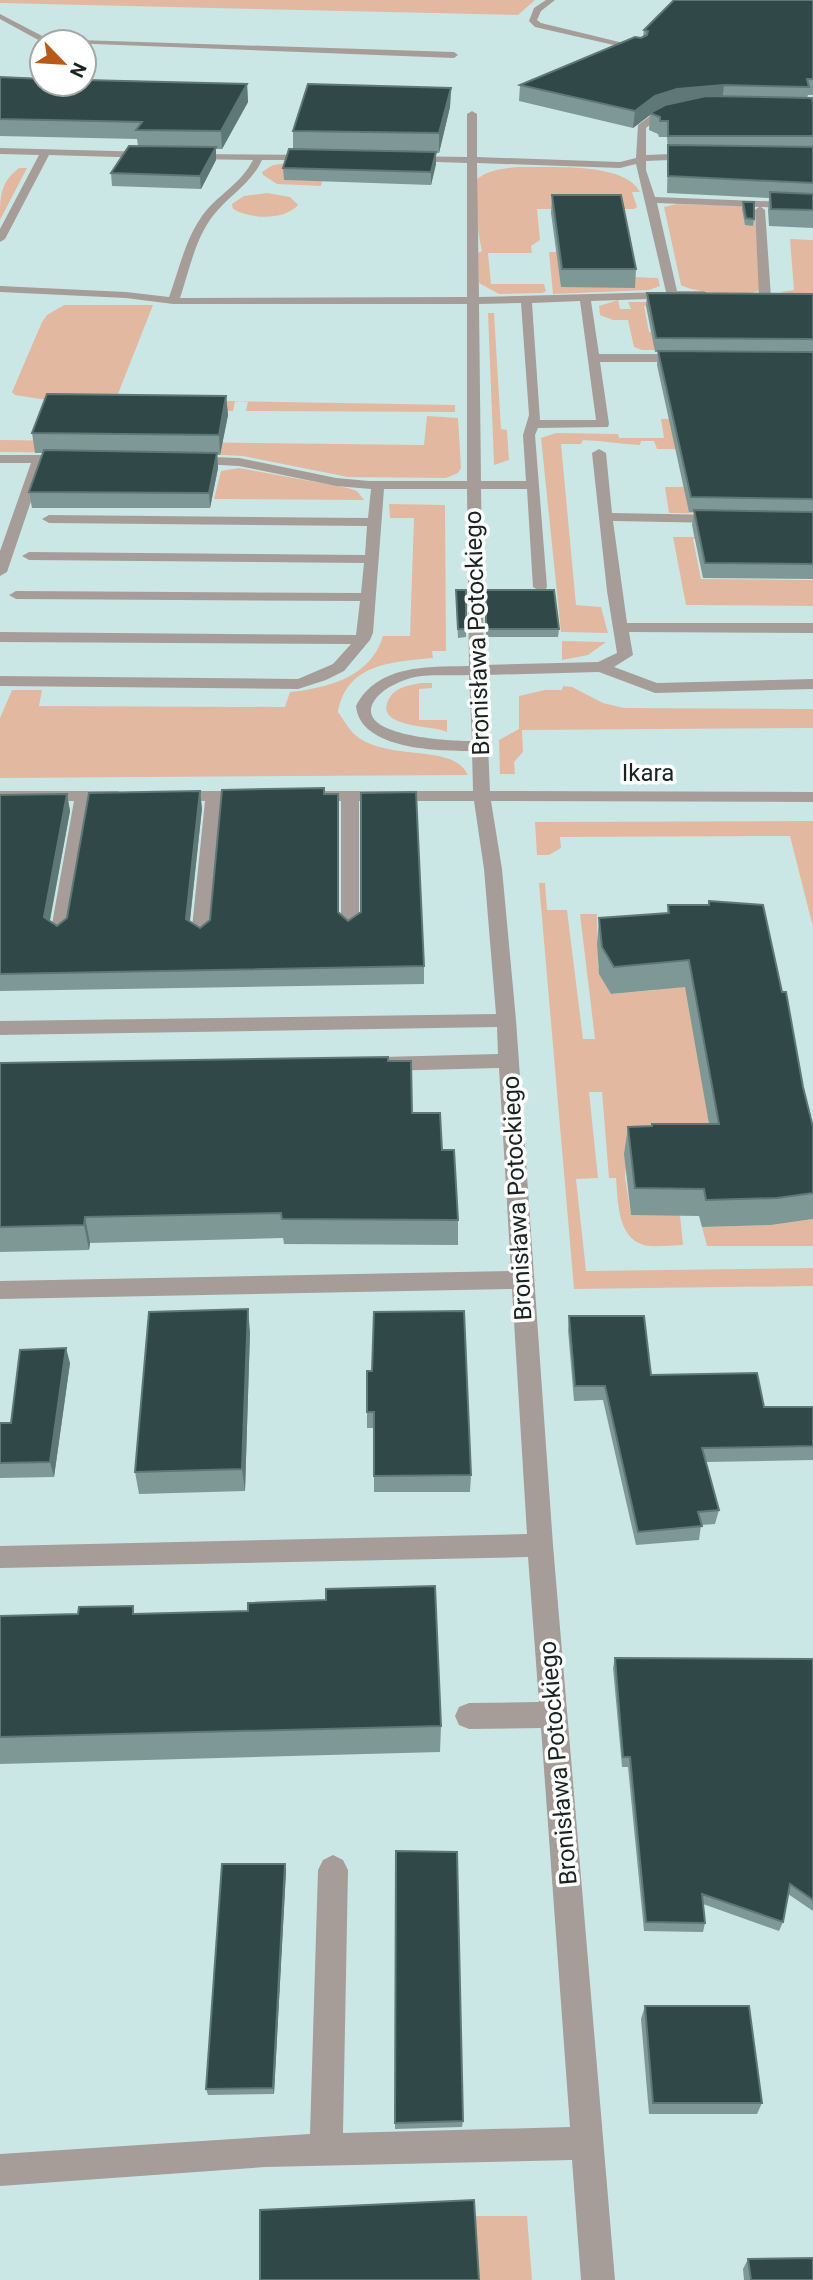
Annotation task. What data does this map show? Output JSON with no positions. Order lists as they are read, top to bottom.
{
  "streets": {
    "street": ["Bronisława Potockiego", "Ikara"]
  },
  "crossings": [
    ["Bronisława Potockiego", "Ikara"]
  ],
  "north": "bottom right"
}
